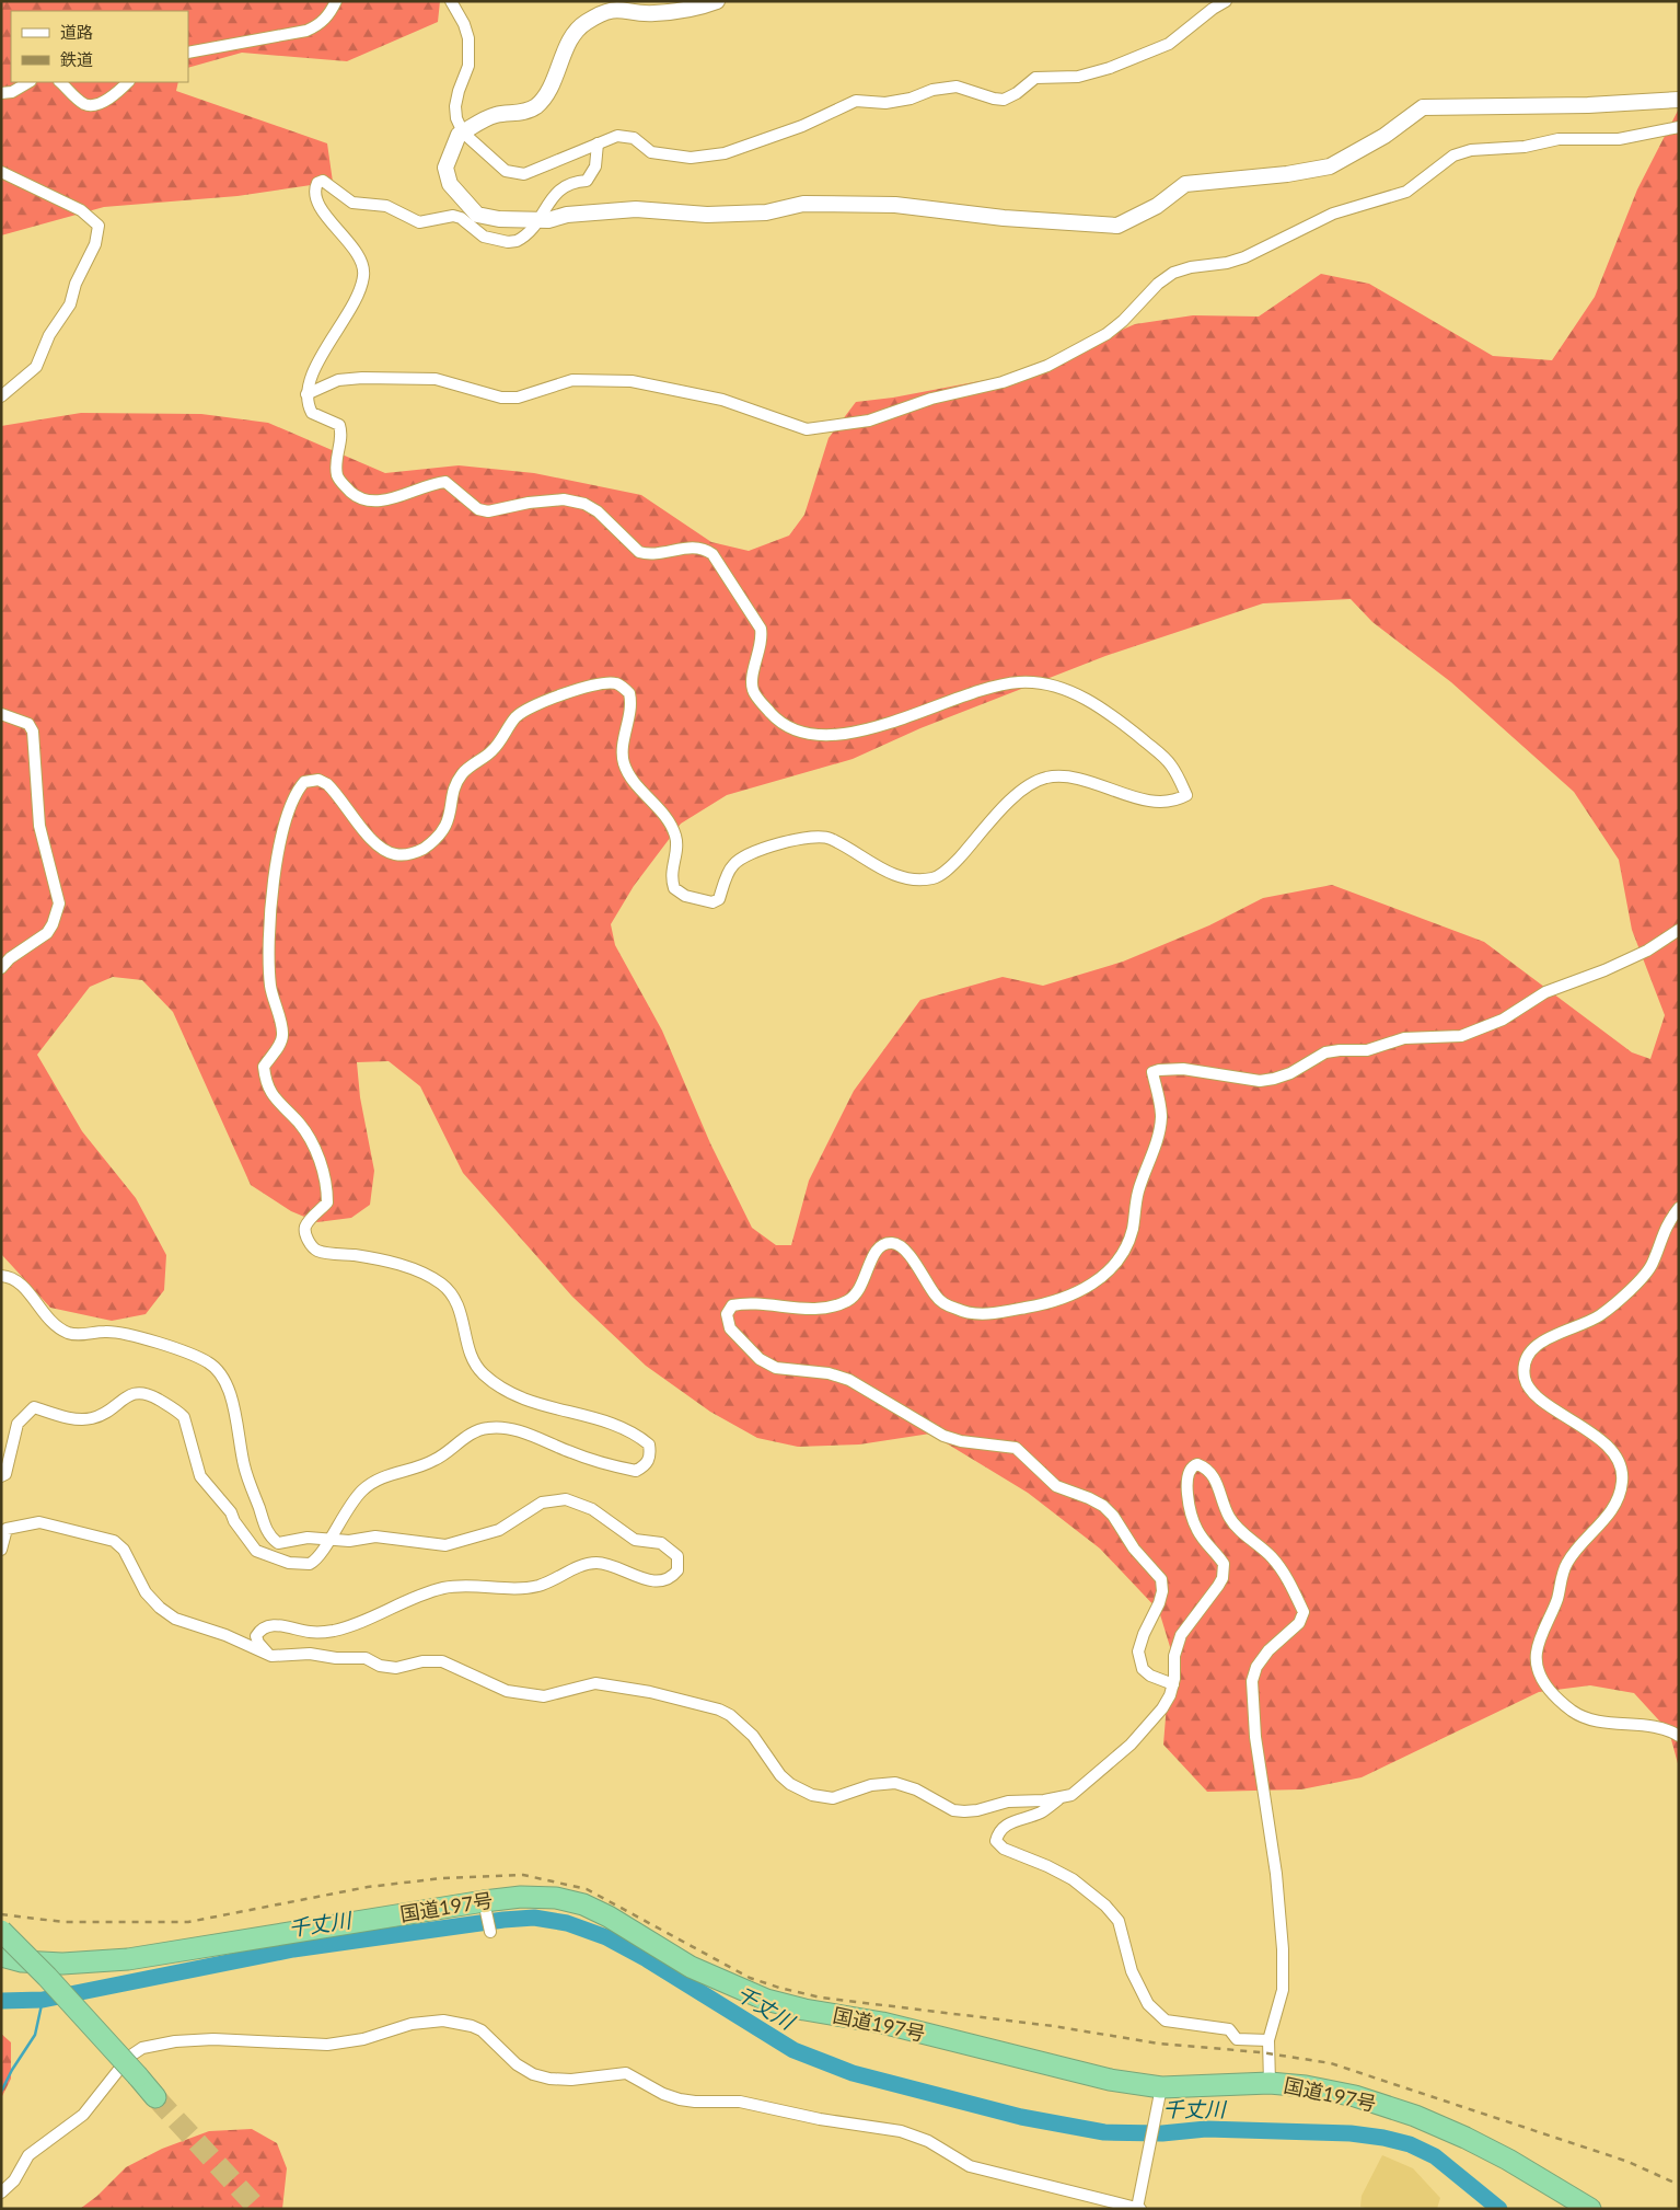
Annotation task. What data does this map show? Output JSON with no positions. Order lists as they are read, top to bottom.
{
  "streets": {
    "highway": ["国道197号"]
  },
  "water": ["千丈川"],
  "legend": ["道路", "鉄道"]
}
